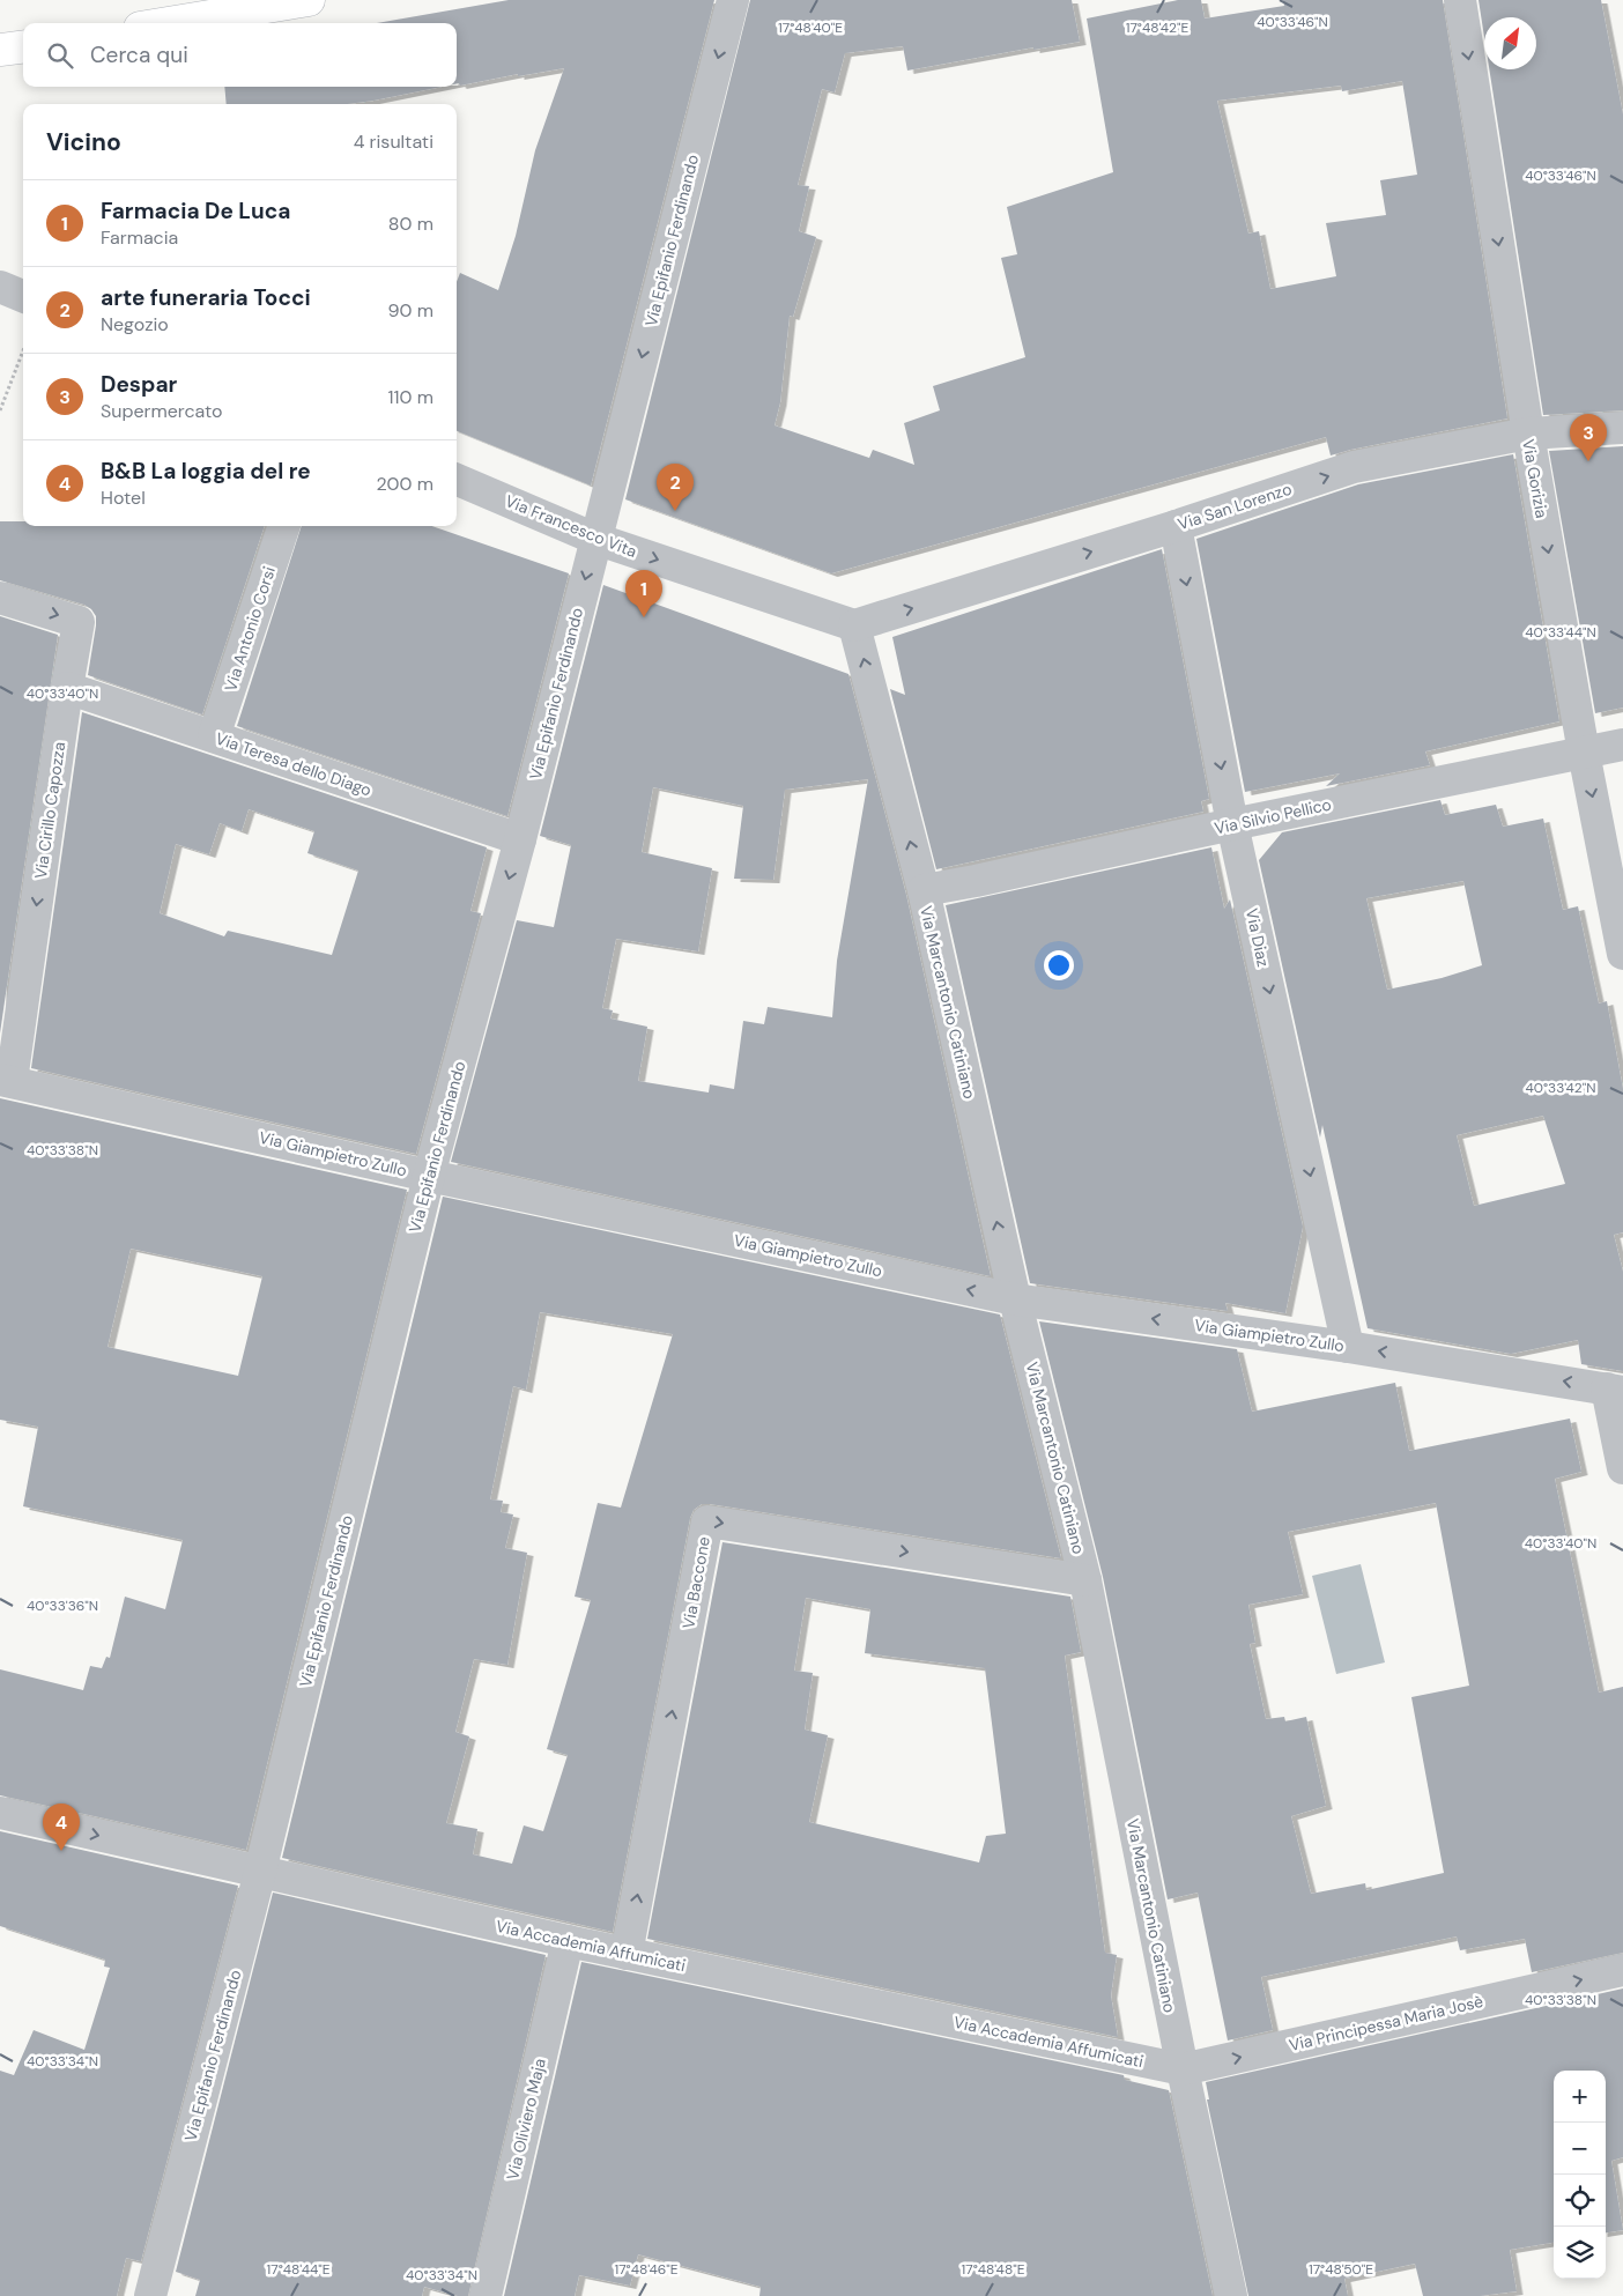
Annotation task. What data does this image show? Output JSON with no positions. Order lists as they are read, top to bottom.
{
  "streets": {
    "street": [
      "Via Epifanio Ferdinando",
      "Via Gorizia",
      "Via San Lorenzo",
      "Via Francesco Vita",
      "Via Antonio Corsi",
      "Via Teresa dello Diago",
      "Via Cirillo Capozza",
      "Via Silvio Pellico",
      "Via Diaz",
      "Via Marcantonio Catiniano",
      "Via Giampietro Zullo",
      "Via Baccone",
      "Via Accademia Affumicati",
      "Via Principessa Maria Josè",
      "Via Oliviero Maja"
    ]
  },
  "crossings": [
    ["Via Epifanio Ferdinando", "Via Francesco Vita"],
    ["Via Epifanio Ferdinando", "Via Teresa dello Diago"],
    ["Via Epifanio Ferdinando", "Via Giampietro Zullo"],
    ["Via Epifanio Ferdinando", "Via Accademia Affumicati"],
    ["Via Gorizia", "Via San Lorenzo"],
    ["Via Gorizia", "Via Silvio Pellico"],
    ["Via San Lorenzo", "Via Francesco Vita"],
    ["Via San Lorenzo", "Via Diaz"],
    ["Via San Lorenzo", "Via Marcantonio Catiniano"],
    ["Via Francesco Vita", "Via Marcantonio Catiniano"],
    ["Via Antonio Corsi", "Via Teresa dello Diago"],
    ["Via Teresa dello Diago", "Via Cirillo Capozza"],
    ["Via Cirillo Capozza", "Via Giampietro Zullo"],
    ["Via Silvio Pellico", "Via Diaz"],
    ["Via Silvio Pellico", "Via Marcantonio Catiniano"],
    ["Via Diaz", "Via Giampietro Zullo"],
    ["Via Marcantonio Catiniano", "Via Giampietro Zullo"],
    ["Via Marcantonio Catiniano", "Via Baccone"],
    ["Via Marcantonio Catiniano", "Via Accademia Affumicati"],
    ["Via Marcantonio Catiniano", "Via Principessa Maria Josè"],
    ["Via Baccone", "Via Accademia Affumicati"],
    ["Via Accademia Affumicati", "Via Principessa Maria Josè"],
    ["Via Accademia Affumicati", "Via Oliviero Maja"]
  ],
  "one_way": [
    "Via Epifanio Ferdinando",
    "Via Gorizia",
    "Via San Lorenzo",
    "Via Francesco Vita",
    "Via Cirillo Capozza",
    "Via Diaz",
    "Via Marcantonio Catiniano",
    "Via Giampietro Zullo",
    "Via Principessa Maria Josè"
  ],
  "north": "top right",
  "page": {
    "search": "Cerca qui",
    "heading": ["Vicino", "4 risultati"],
    "list": [
      {
        "mark": "1",
        "name": "Farmacia De Luca",
        "note": "Farmacia",
        "value": "80 m"
      },
      {
        "mark": "2",
        "name": "arte funeraria Tocci",
        "note": "Negozio",
        "value": "90 m"
      },
      {
        "mark": "3",
        "name": "Despar",
        "note": "Supermercato",
        "value": "110 m"
      },
      {
        "mark": "4",
        "name": "B&B La loggia del re",
        "note": "Hotel",
        "value": "200 m"
      }
    ],
    "pins": [
      "3",
      "2",
      "1",
      "4"
    ],
    "map_buttons": ["+", "−"]
  },
  "coordinates": [
    "40°33'46\"N",
    "17°48'40\"E",
    "17°48'42\"E",
    "40°33'44\"N",
    "40°33'40\"N",
    "40°33'42\"N",
    "40°33'38\"N",
    "40°33'36\"N",
    "40°33'34\"N",
    "17°48'44\"E",
    "17°48'46\"E",
    "17°48'48\"E",
    "17°48'50\"E"
  ]
}
